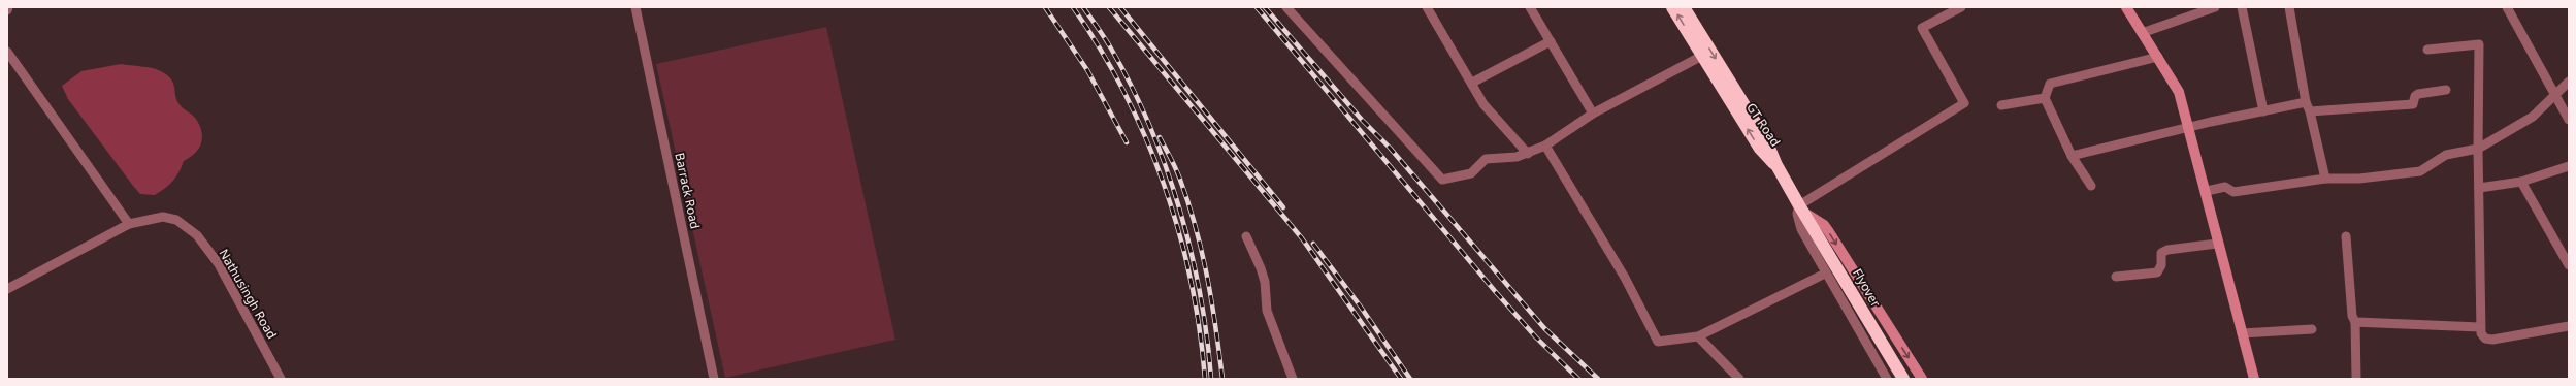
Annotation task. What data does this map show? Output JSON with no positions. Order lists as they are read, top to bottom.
{
  "streets": {
    "highway": ["GT Road", "Flyover"],
    "street": ["Barrack Road", "Nathusingh Road"]
  },
  "crossings": [
    ["GT Road", "Flyover"]
  ]
}
